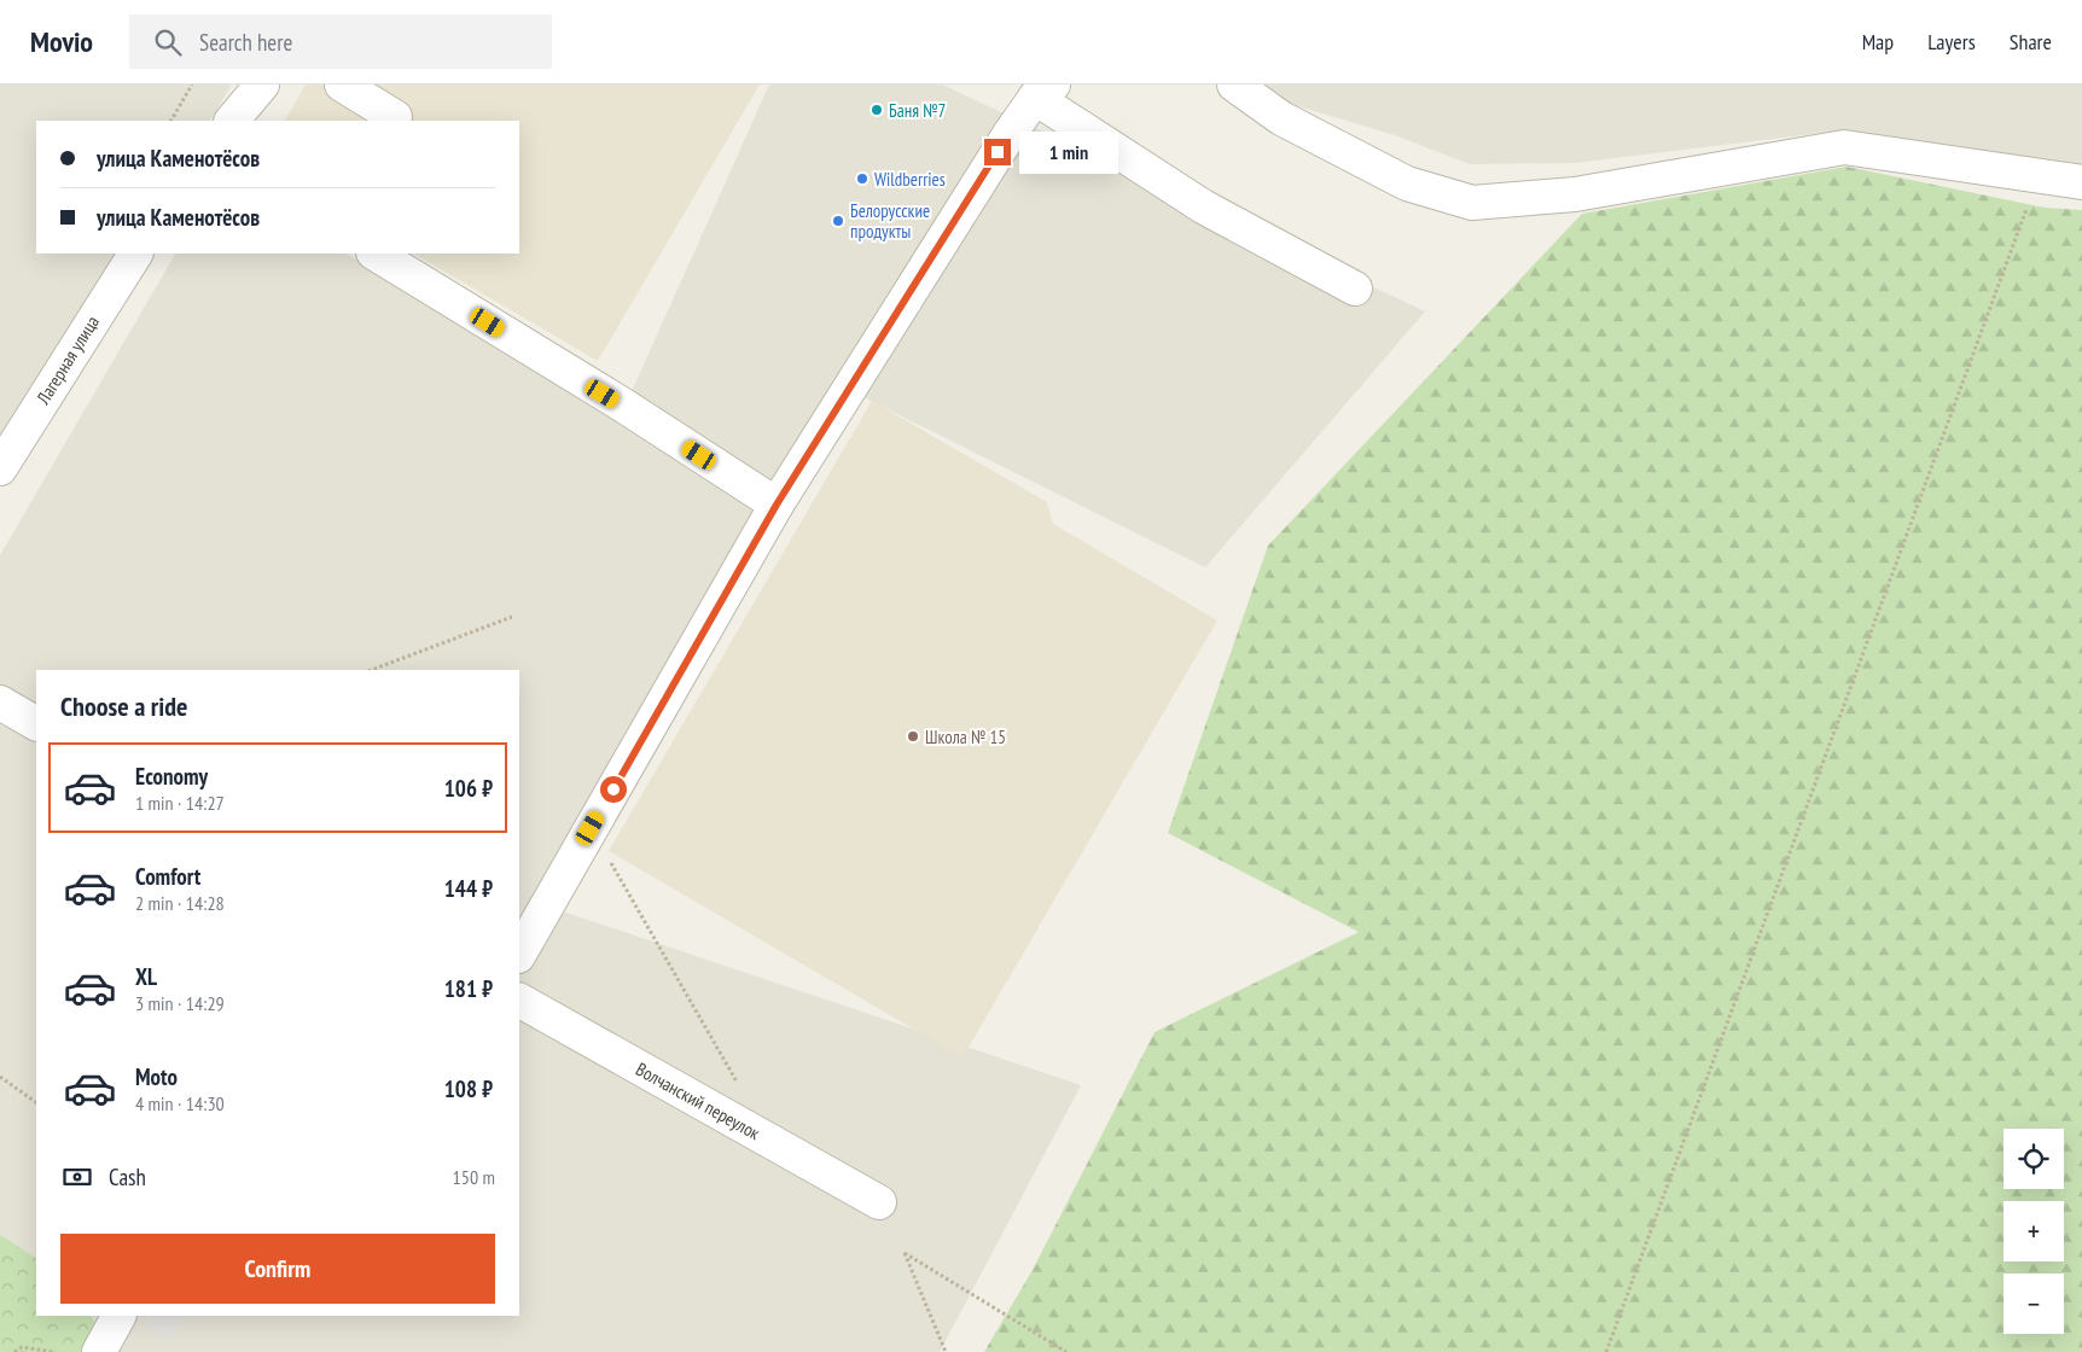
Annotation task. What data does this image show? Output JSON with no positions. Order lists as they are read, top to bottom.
{
  "streets": {
    "street": ["Лагерная улица", "Волчанский переулок"]
  },
  "places": [
    "Баня №7",
    "Wildberries",
    "Белорусские продукты",
    "Школа № 15"
  ],
  "page": {
    "header": "Movio",
    "search": "Search here",
    "nav": ["Map", "Layers", "Share"],
    "banner": ["улица Каменотёсов", "улица Каменотёсов"],
    "bubble": "1 min",
    "heading": "Choose a ride",
    "list": [
      {
        "name": "Economy",
        "note": "1 min · 14:27",
        "value": "106 ₽"
      },
      {
        "name": "Comfort",
        "note": "2 min · 14:28",
        "value": "144 ₽"
      },
      {
        "name": "XL",
        "note": "3 min · 14:29",
        "value": "181 ₽"
      },
      {
        "name": "Moto",
        "note": "4 min · 14:30",
        "value": "108 ₽"
      }
    ],
    "map_buttons": ["+", "−"],
    "pay": ["Cash", "150 m"],
    "buttons": "Confirm"
  }
}
